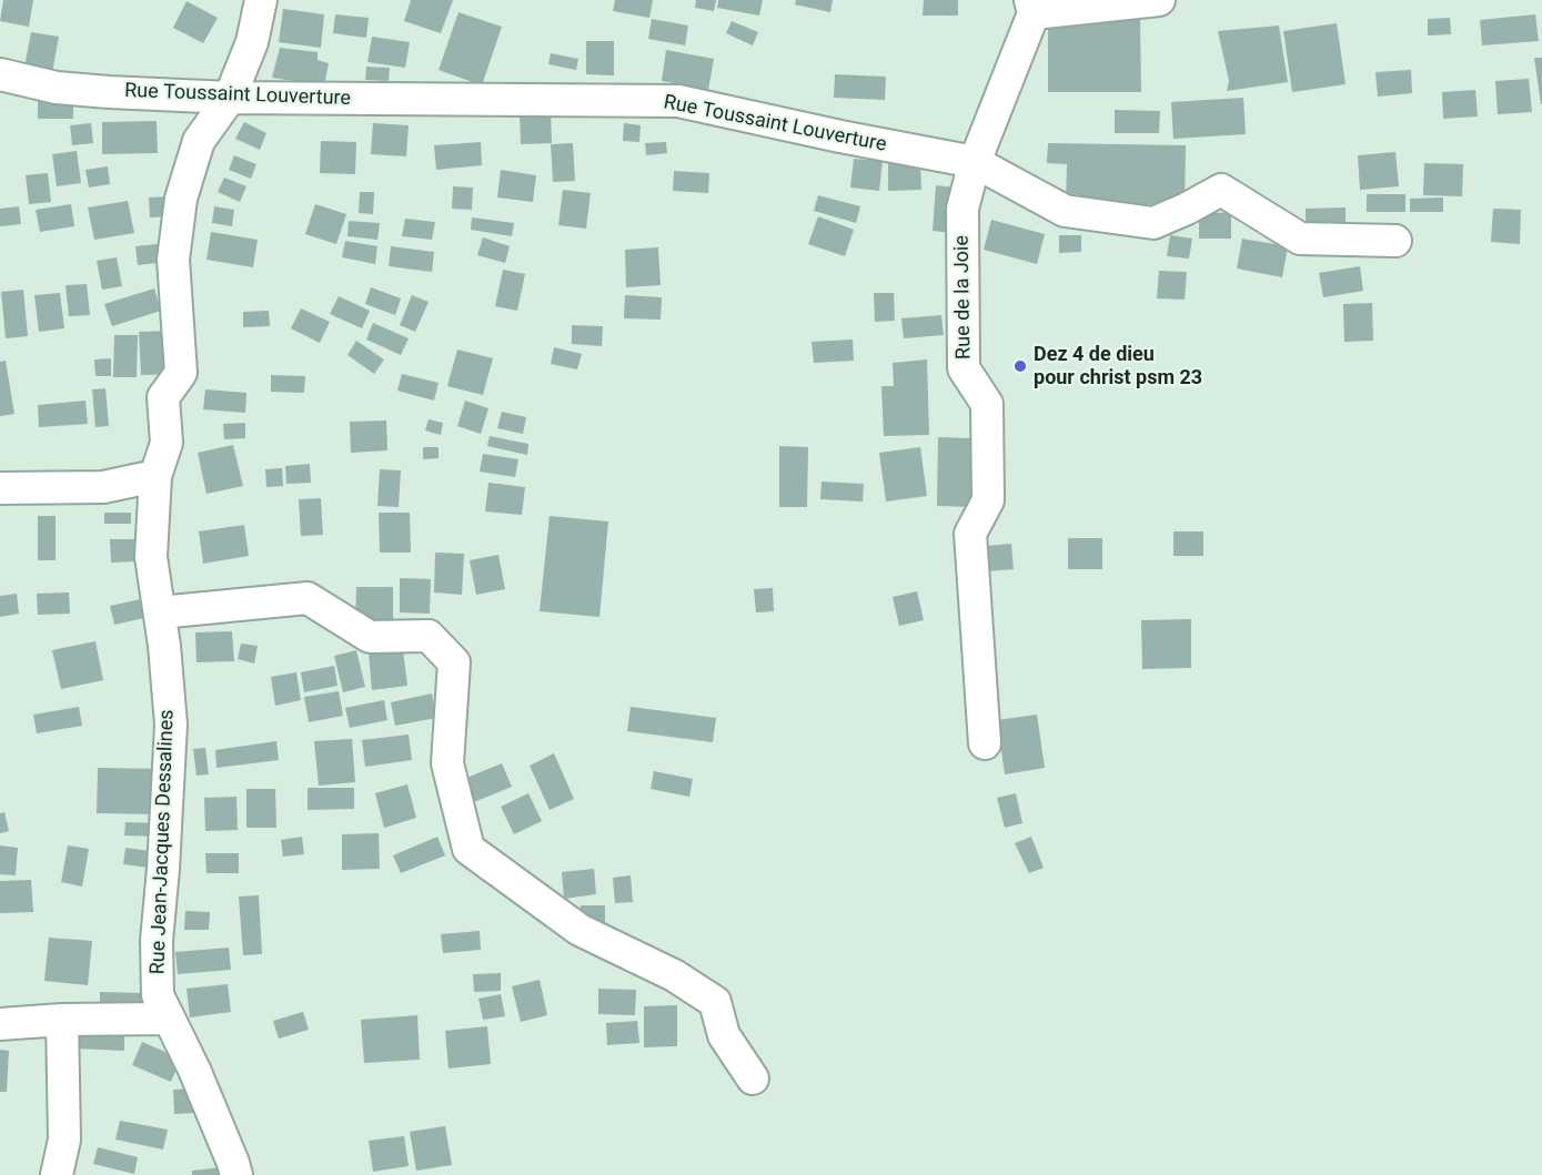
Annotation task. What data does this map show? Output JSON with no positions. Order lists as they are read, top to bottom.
{
  "streets": {
    "street": ["Rue Toussaint Louverture", "Rue de la Joie", "Rue Jean-Jacques Dessalines"]
  },
  "crossings": [
    ["Rue Toussaint Louverture", "Rue de la Joie"],
    ["Rue Toussaint Louverture", "Rue Jean-Jacques Dessalines"]
  ],
  "places": ["Dez 4 de dieu pour christ psm 23"]
}
